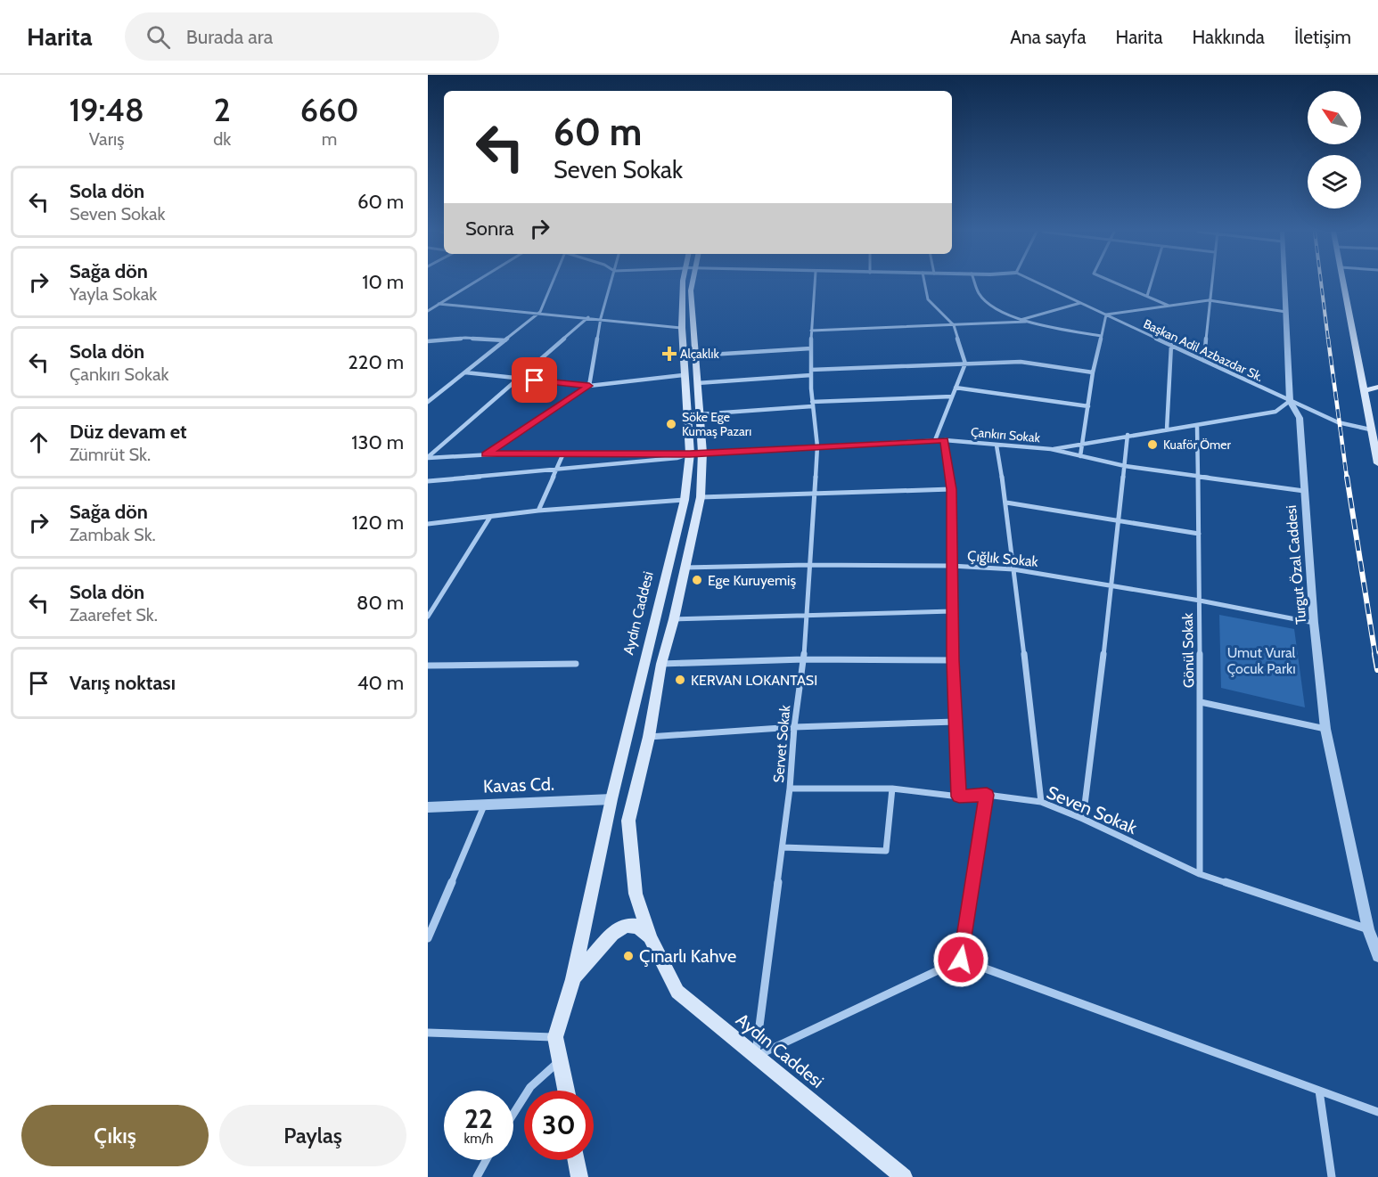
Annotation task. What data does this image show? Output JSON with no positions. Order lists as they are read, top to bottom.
{
  "streets": {
    "main road": ["Aydın Caddesi"],
    "street": [
      "Başkan Adil Azbazdar Sk.",
      "Çankırı Sokak",
      "Çığlık Sokak",
      "Turgut Özal Caddesi",
      "Gönül Sokak",
      "Servet Sokak",
      "Kavas Cd.",
      "Seven Sokak"
    ]
  },
  "crossings": [
    ["Başkan Adil Azbazdar Sk.", "Turgut Özal Caddesi"],
    ["Çankırı Sokak", "Turgut Özal Caddesi"],
    ["Çankırı Sokak", "Aydın Caddesi"],
    ["Çankırı Sokak", "Gönül Sokak"],
    ["Çankırı Sokak", "Servet Sokak"],
    ["Çığlık Sokak", "Turgut Özal Caddesi"],
    ["Çığlık Sokak", "Aydın Caddesi"],
    ["Çığlık Sokak", "Gönül Sokak"],
    ["Çığlık Sokak", "Servet Sokak"],
    ["Turgut Özal Caddesi", "Seven Sokak"],
    ["Aydın Caddesi", "Servet Sokak"],
    ["Aydın Caddesi", "Kavas Cd."],
    ["Gönül Sokak", "Seven Sokak"],
    ["Servet Sokak", "Seven Sokak"]
  ],
  "parks": ["Umut Vural Çocuk Parkı"],
  "places": {
    "health": ["Alçaklık"],
    "other": [
      "Söke Ege Kumaş Pazarı",
      "Kuaför Ömer",
      "Ege Kuruyemiş",
      "KERVAN LOKANTASI",
      "Çınarlı Kahve"
    ]
  },
  "north": "top left",
  "page": {
    "header": "Harita",
    "search": "Burada ara",
    "nav": [
      "Ana sayfa",
      "Harita",
      "Hakkında",
      "İletişim"
    ],
    "eta": [
      "19:48",
      "Varış",
      "2",
      "dk",
      "660",
      "m"
    ],
    "turn": ["60 m", "Seven Sokak"],
    "list": [
      {
        "name": "Sola dön",
        "note": "Seven Sokak",
        "value": "60 m"
      },
      {
        "name": "Sağa dön",
        "note": "Yayla Sokak",
        "value": "10 m"
      },
      {
        "name": "Sola dön",
        "note": "Çankırı Sokak",
        "value": "220 m"
      },
      {
        "name": "Düz devam et",
        "note": "Zümrüt Sk.",
        "value": "130 m"
      },
      {
        "name": "Sağa dön",
        "note": "Zambak Sk.",
        "value": "120 m"
      },
      {
        "name": "Sola dön",
        "note": "Zaarefet Sk.",
        "value": "80 m"
      },
      {
        "name": "Varış noktası",
        "value": "40 m"
      }
    ],
    "then": "Sonra",
    "speed": "22 km/h",
    "limit": "30",
    "buttons": ["Çıkış", "Paylaş"]
  }
}
